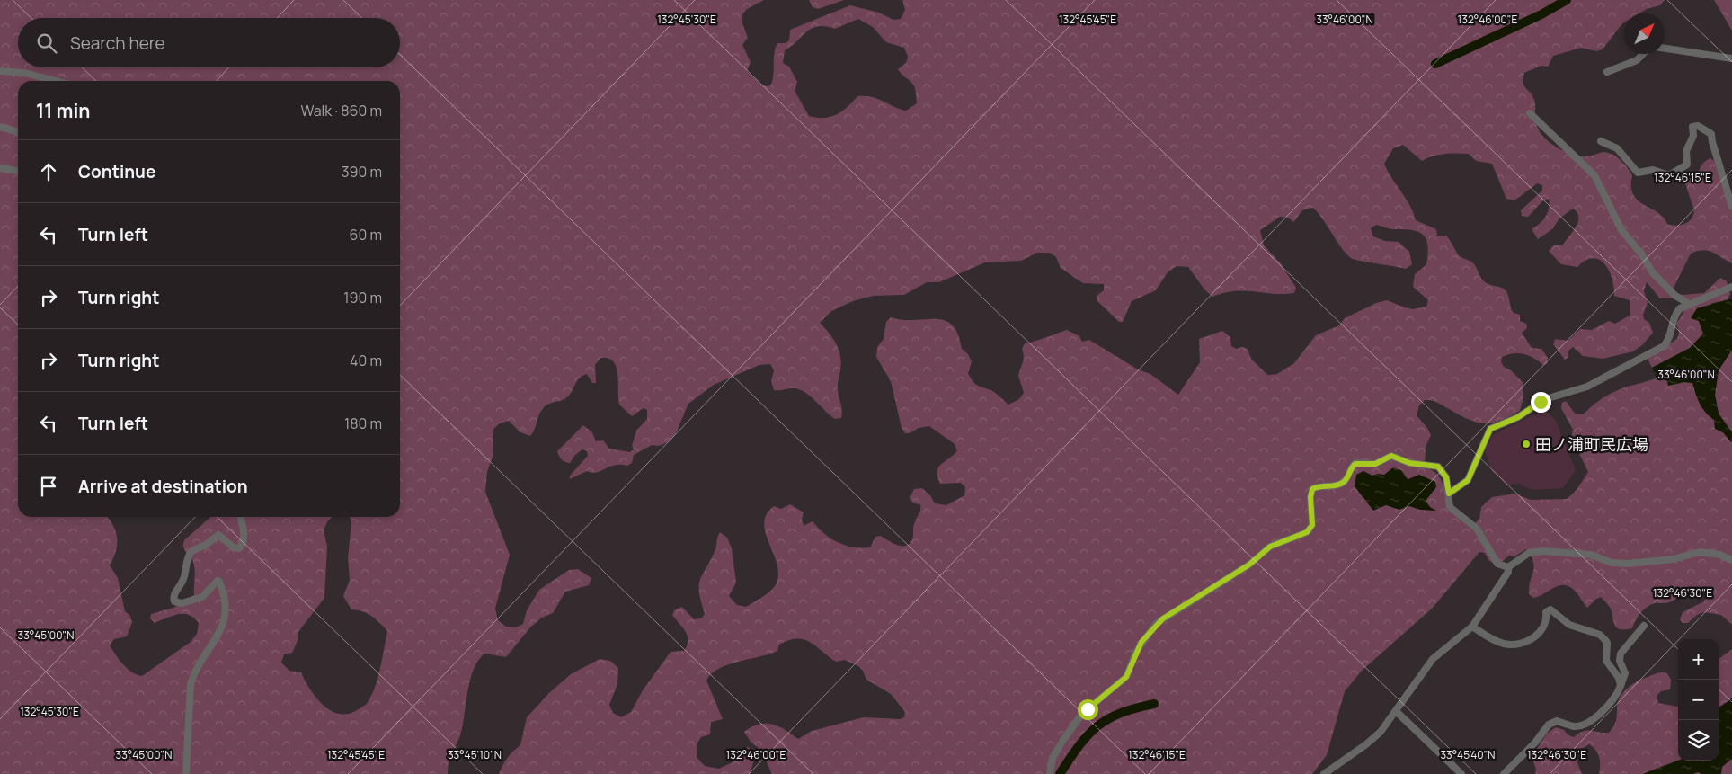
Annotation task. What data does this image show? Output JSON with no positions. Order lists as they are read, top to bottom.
{
  "places": ["田ノ浦町民広場"],
  "north": "top right",
  "page": {
    "search": "Search here",
    "heading": ["11 min", "Walk · 860 m"],
    "list": [
      ["Continue", "390 m"],
      ["Turn left", "60 m"],
      ["Turn right", "190 m"],
      ["Turn right", "40 m"],
      ["Turn left", "180 m"],
      "Arrive at destination"
    ],
    "map_buttons": ["+", "−"]
  },
  "coordinates": [
    "33°46'00\"N",
    "132°45'30\"E",
    "132°45'45\"E",
    "132°46'00\"E",
    "132°46'15\"E",
    "132°46'30\"E",
    "33°45'00\"N",
    "33°45'10\"N",
    "33°45'40\"N"
  ]
}
